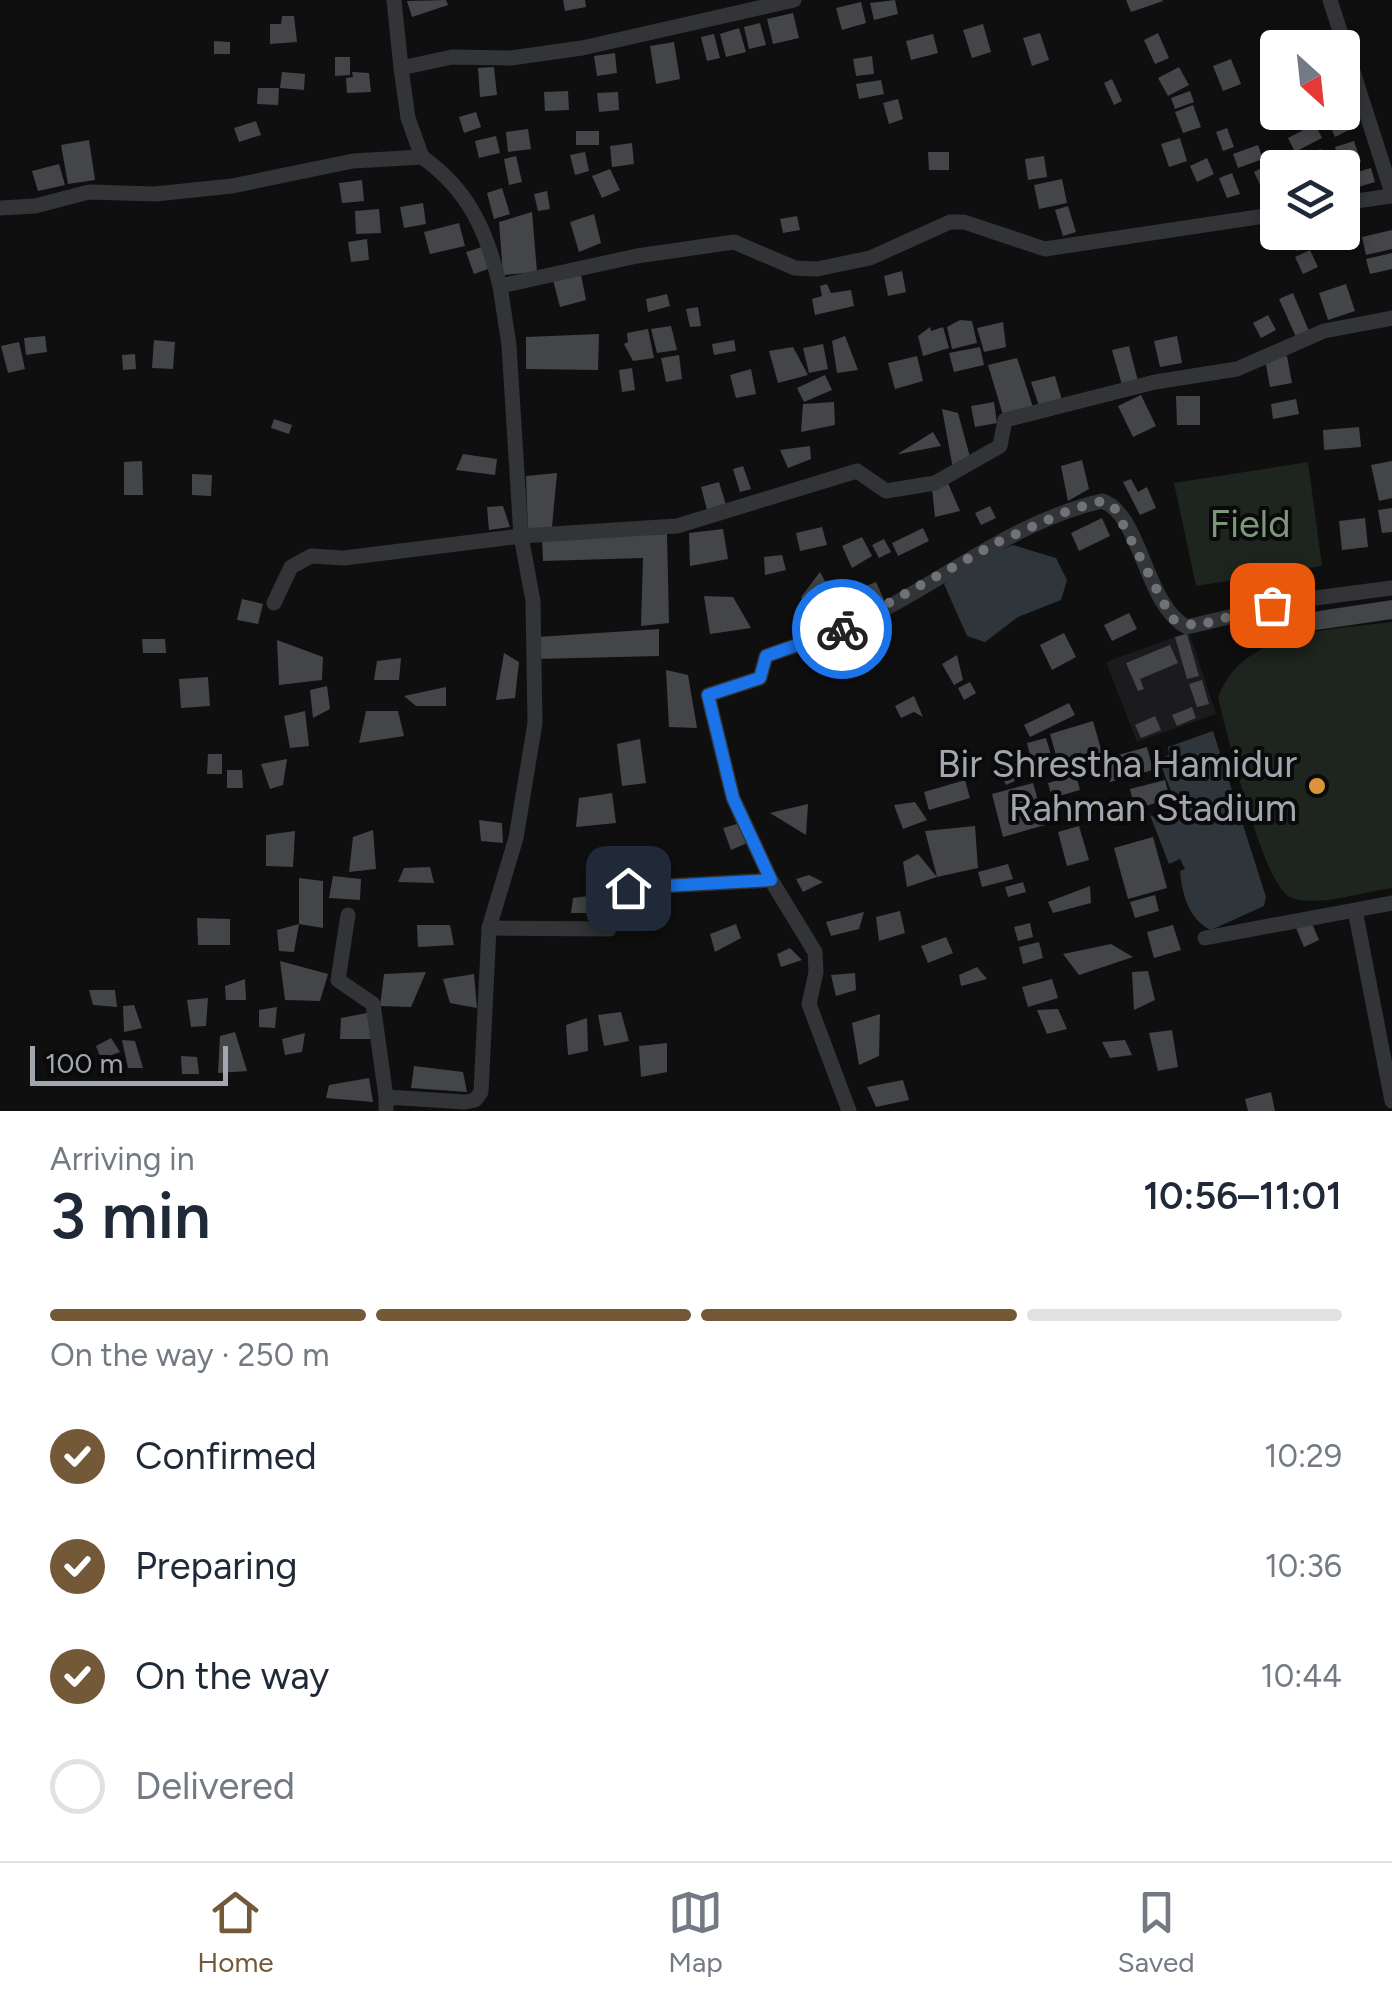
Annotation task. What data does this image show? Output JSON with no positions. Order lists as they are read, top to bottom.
{
  "parks": ["Field"],
  "places": ["Bir Shrestha Hamidur Rahman Stadium"],
  "scale_bar": "100 m",
  "north": "bottom right",
  "page": {
    "scale": "100 m",
    "heading": ["3 min", "Arriving in", "10:56–11:01"],
    "bar": "On the way · 250 m",
    "list": [
      ["Confirmed", "10:29"],
      ["Preparing", "10:36"],
      ["On the way", "10:44"],
      "Delivered"
    ],
    "tabs": ["Home", "Map", "Saved"]
  }
}
